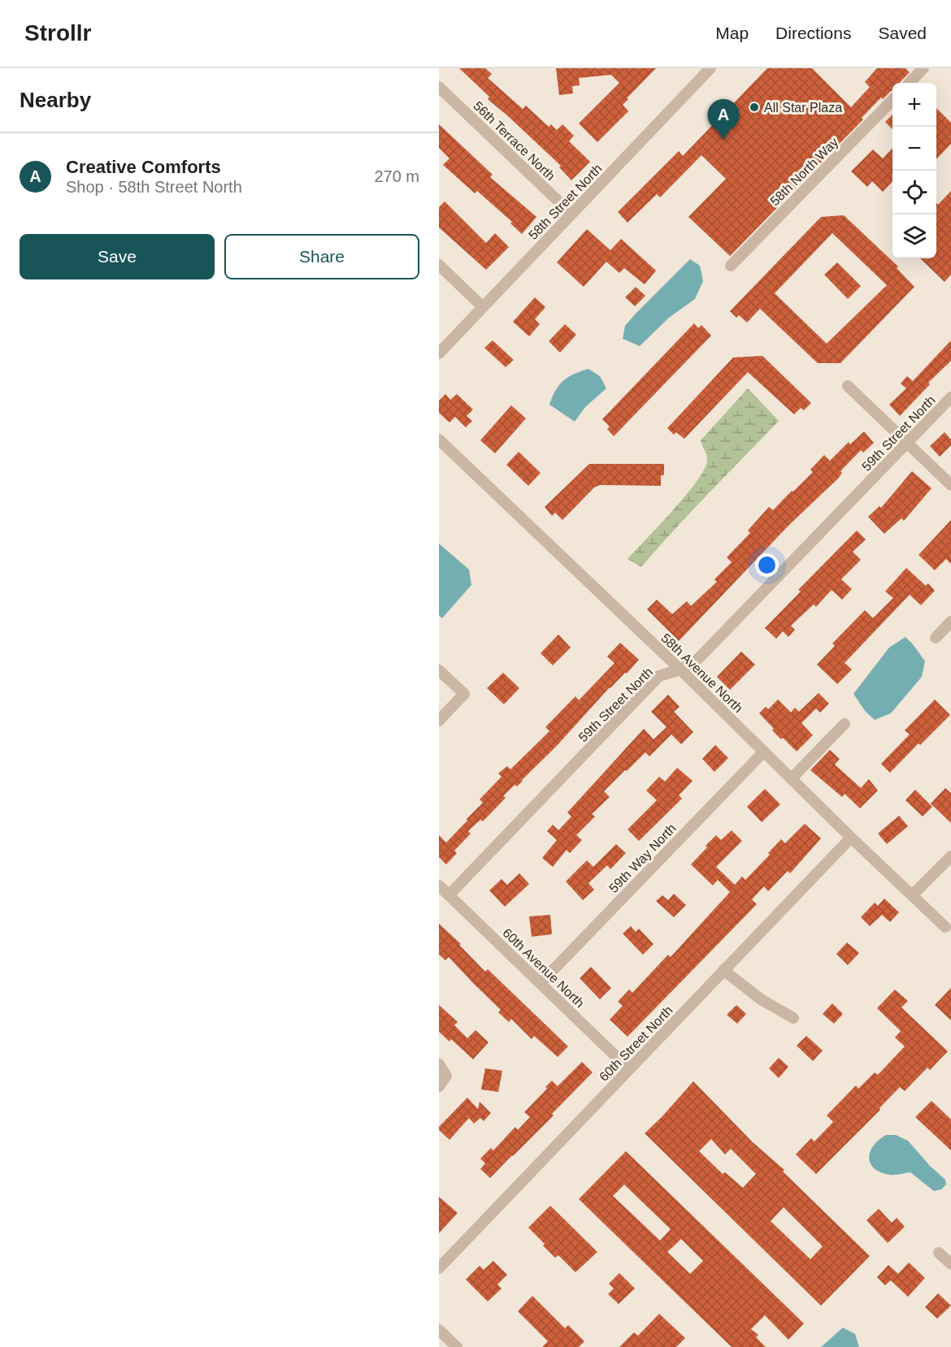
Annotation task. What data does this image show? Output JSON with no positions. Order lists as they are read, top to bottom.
{
  "streets": {
    "street": [
      "56th Terrace North",
      "58th North Way",
      "58th Street North",
      "59th Street North",
      "58th Avenue North",
      "59th Way North",
      "60th Avenue North",
      "60th Street North"
    ]
  },
  "crossings": [
    ["56th Terrace North", "58th Street North"],
    ["59th Street North", "58th Avenue North"],
    ["59th Street North", "60th Avenue North"],
    ["58th Avenue North", "59th Way North"],
    ["58th Avenue North", "60th Street North"],
    ["59th Way North", "60th Avenue North"],
    ["60th Avenue North", "60th Street North"]
  ],
  "places": ["All Star Plaza"],
  "page": {
    "header": "Strollr",
    "nav": ["Map", "Directions", "Saved"],
    "heading": "Nearby",
    "map_buttons": ["+", "−"],
    "pins": "A",
    "list": [
      {
        "mark": "A",
        "name": "Creative Comforts",
        "note": "Shop · 58th Street North",
        "value": "270 m"
      }
    ],
    "buttons": ["Save", "Share"]
  }
}
